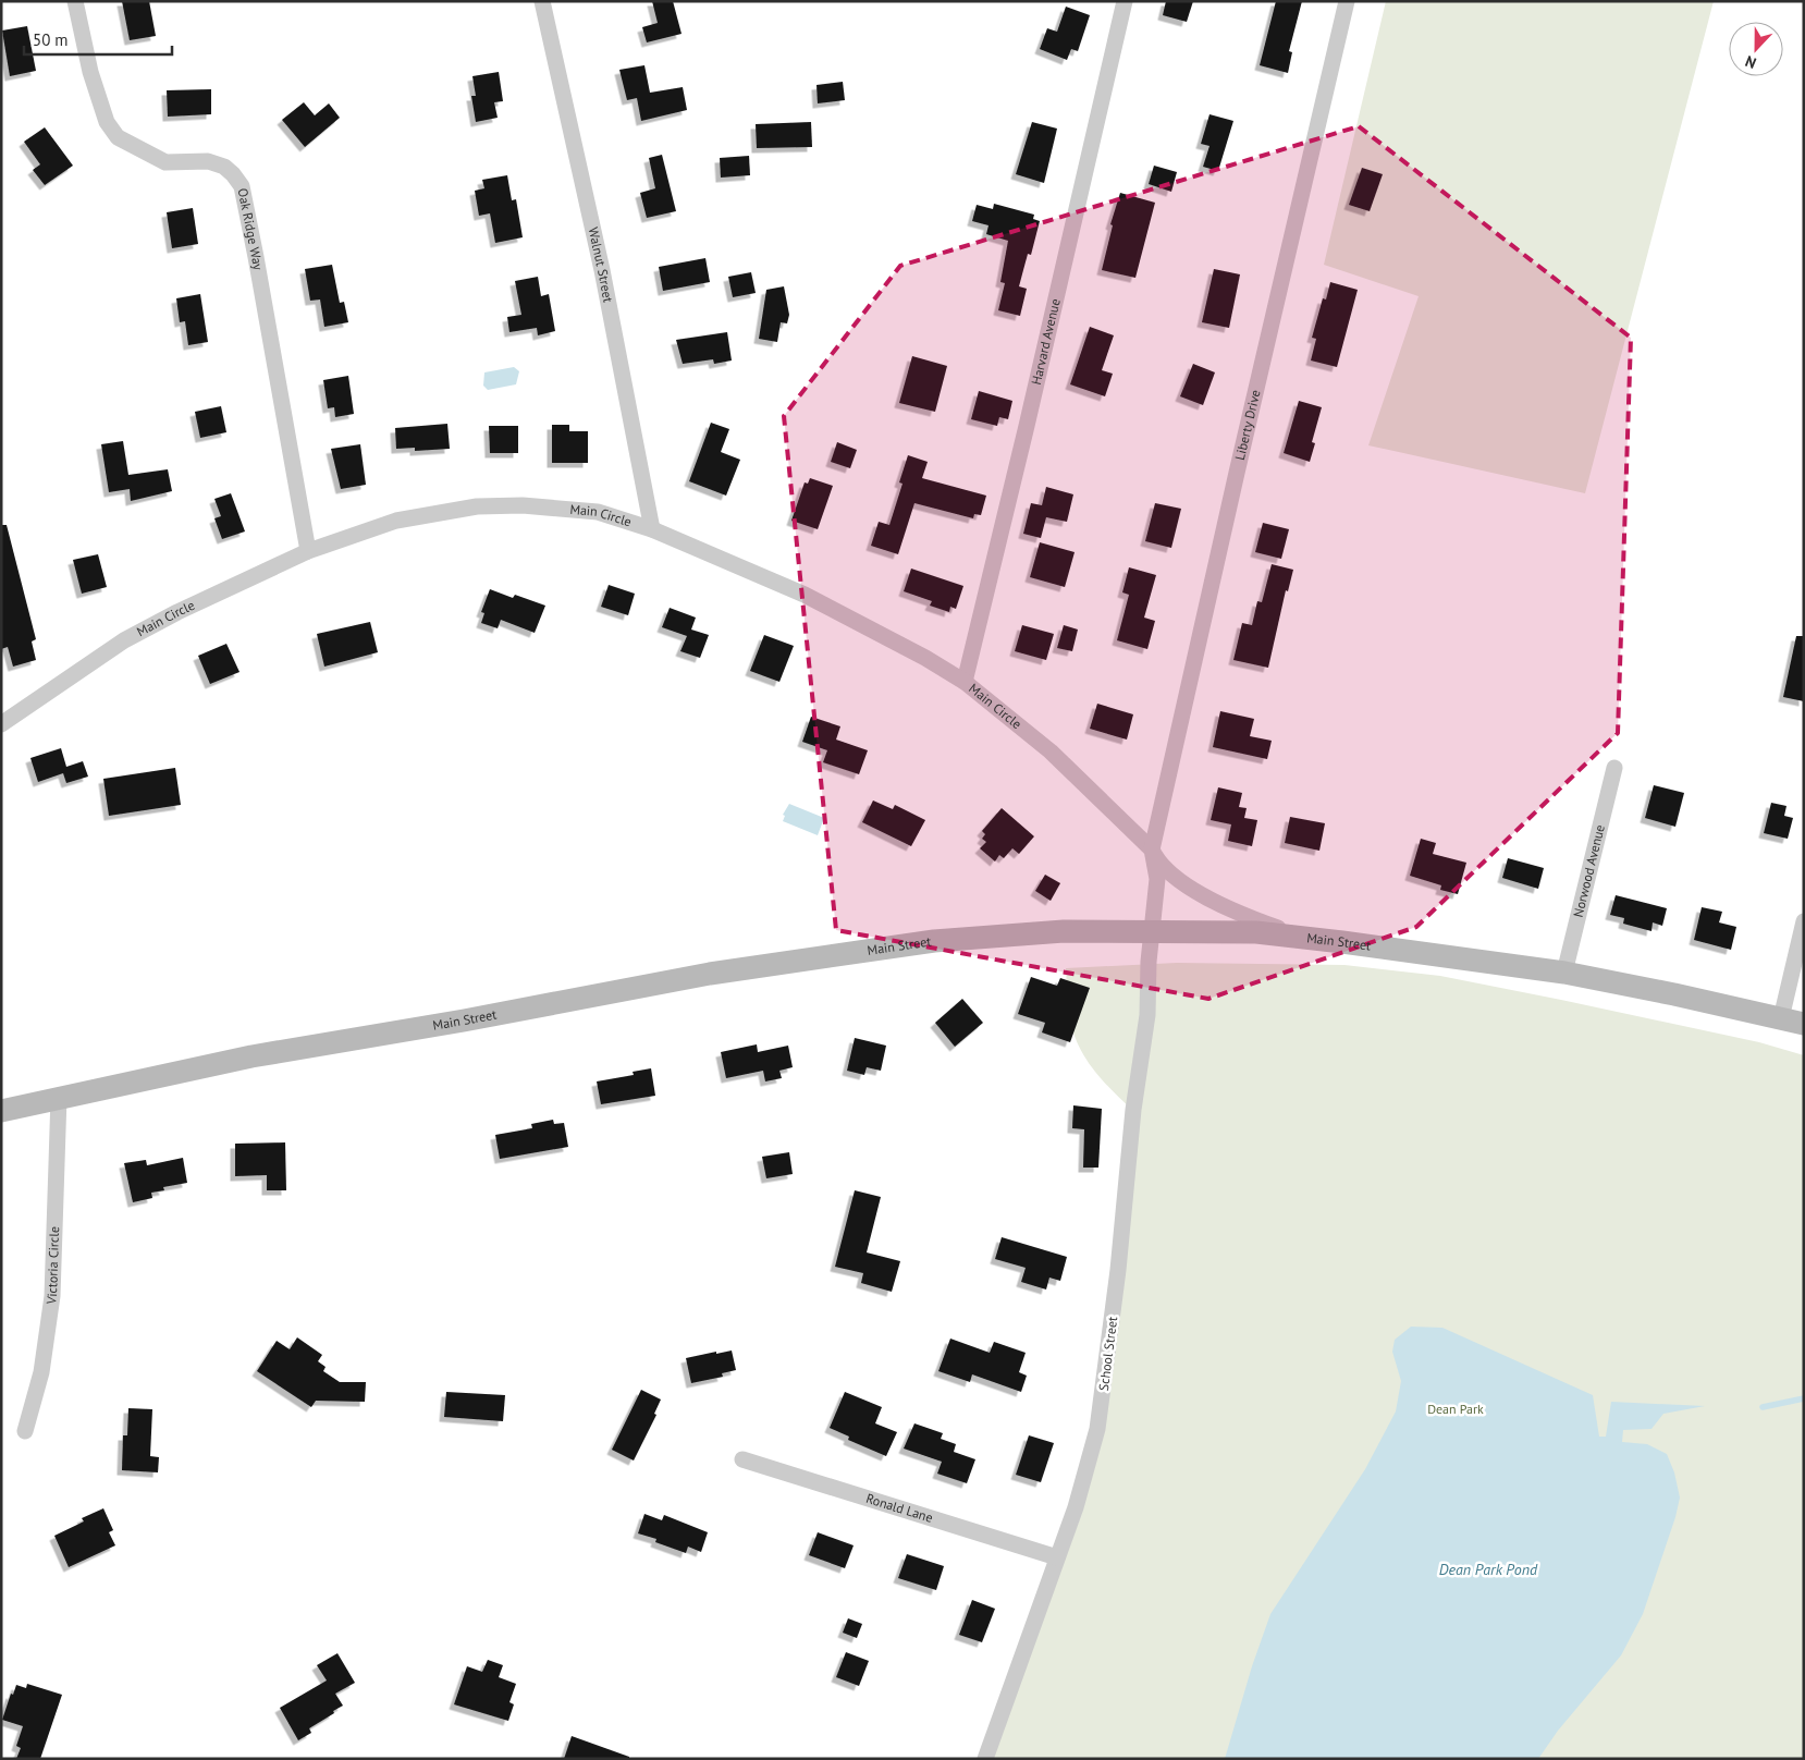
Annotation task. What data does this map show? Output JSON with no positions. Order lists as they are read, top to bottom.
{
  "streets": {
    "main road": ["Main Street"],
    "street": [
      "Oak Ridge Way",
      "Walnut Street",
      "Harvard Avenue",
      "Liberty Drive",
      "Main Circle",
      "Norwood Avenue",
      "Victoria Circle",
      "School Street",
      "Ronald Lane"
    ]
  },
  "crossings": [
    ["Oak Ridge Way", "Main Circle"],
    ["Walnut Street", "Main Circle"],
    ["Harvard Avenue", "Main Circle"],
    ["Liberty Drive", "Main Circle"],
    ["Main Circle", "Main Street"],
    ["Norwood Avenue", "Main Street"],
    ["Main Street", "Victoria Circle"],
    ["Main Street", "School Street"],
    ["School Street", "Ronald Lane"]
  ],
  "water": ["Dean Park Pond"],
  "parks": ["Dean Park"],
  "scale_bar": "50 m",
  "north": "bottom"
}
